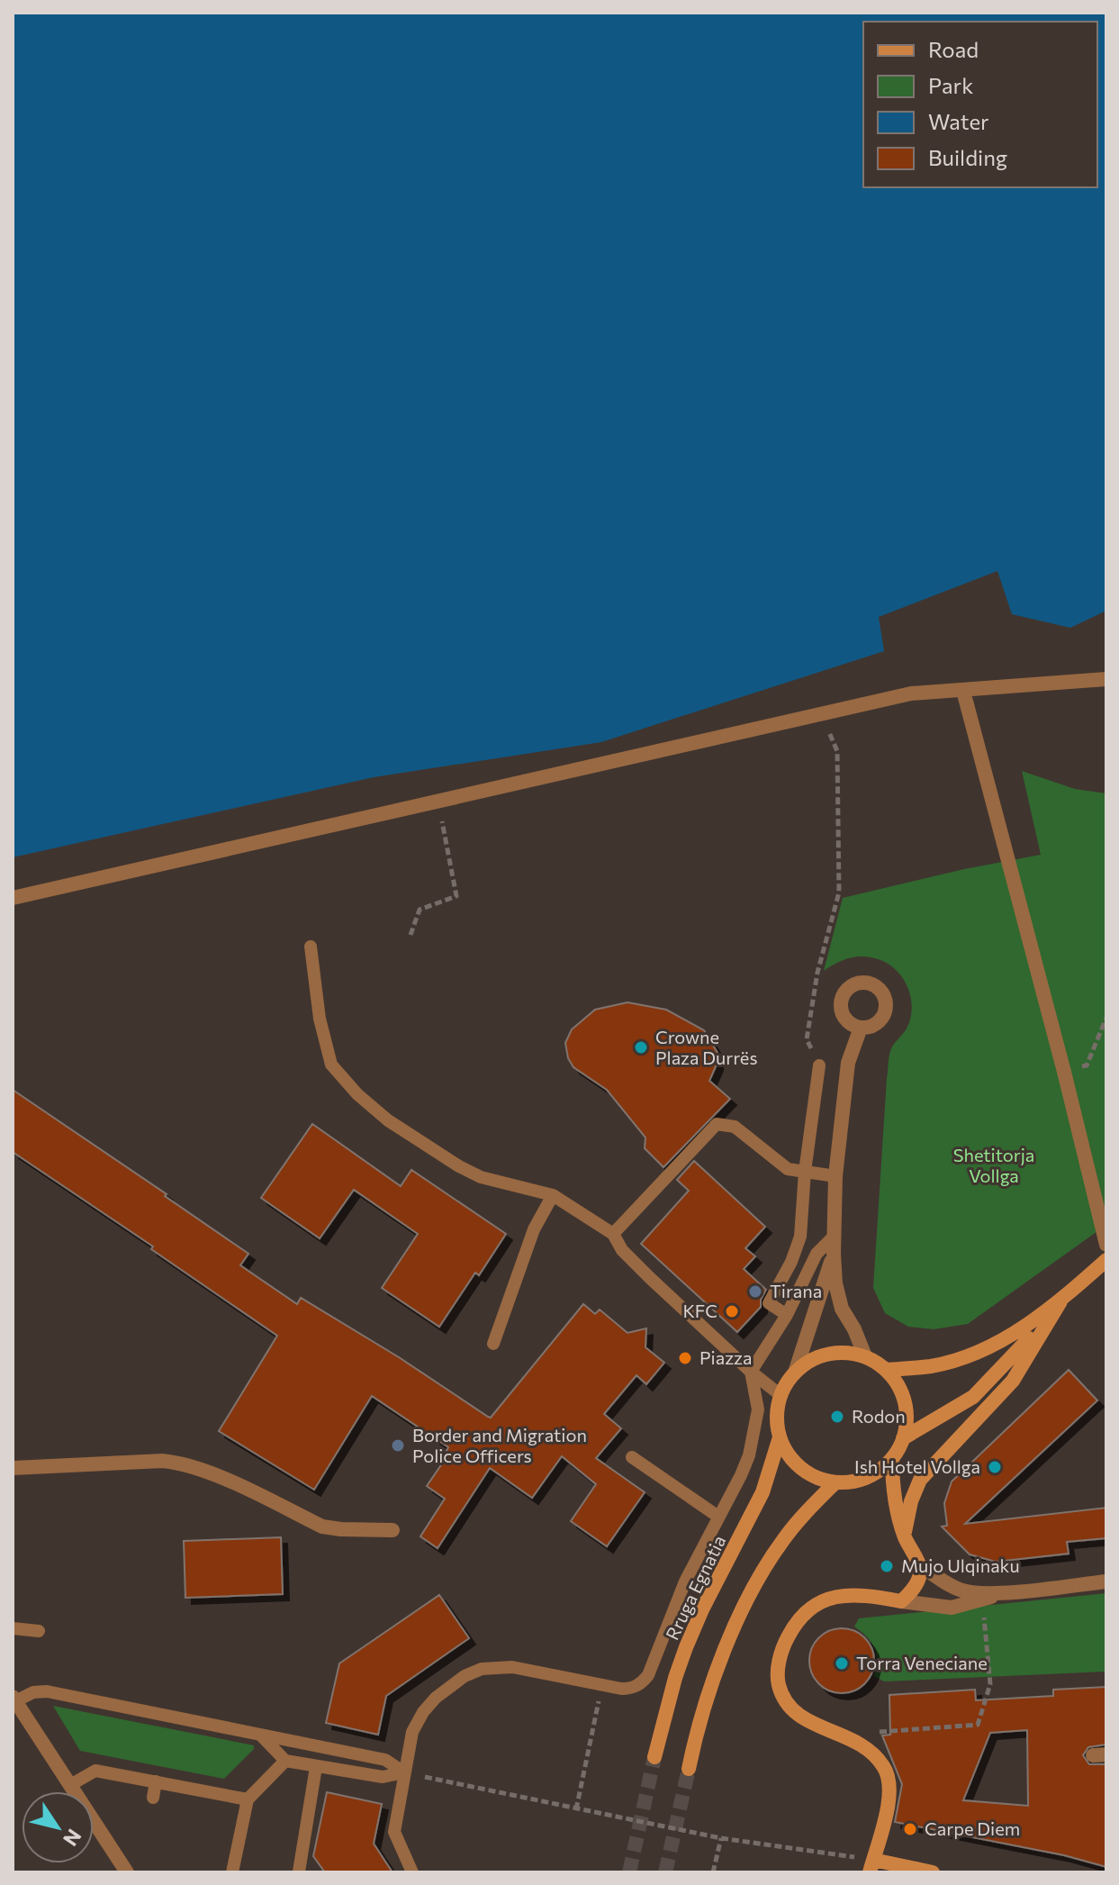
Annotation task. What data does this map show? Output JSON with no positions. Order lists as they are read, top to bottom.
{
  "streets": {
    "main road": ["Rruga Egnatia"]
  },
  "parks": ["Shetitorja Vollga"],
  "places": [
    "Crowne Plaza Durrës",
    "Tirana",
    "KFC",
    "Piazza",
    "Rodon",
    "Border and Migration Police Officers",
    "Ish Hotel Vollga",
    "Mujo Ulqinaku",
    "Torra Veneciane",
    "Carpe Diem"
  ],
  "legend": [
    "Road",
    "Park",
    "Water",
    "Building"
  ],
  "north": "bottom right"
}
